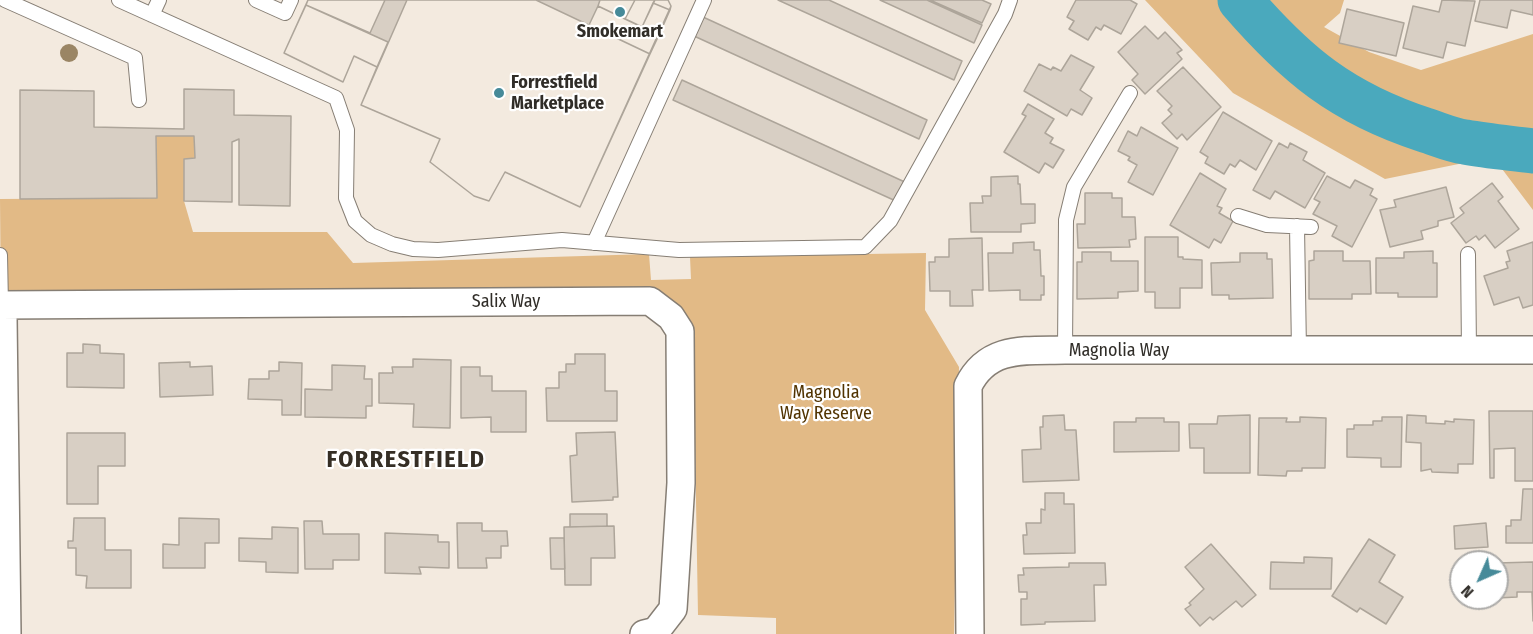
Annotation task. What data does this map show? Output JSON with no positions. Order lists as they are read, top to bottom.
{
  "streets": {
    "street": ["Salix Way", "Magnolia Way"]
  },
  "districts": ["FORRESTFIELD"],
  "parks": ["Magnolia Way Reserve"],
  "places": ["Smokemart", "Forrestfield Marketplace"],
  "north": "bottom left"
}
